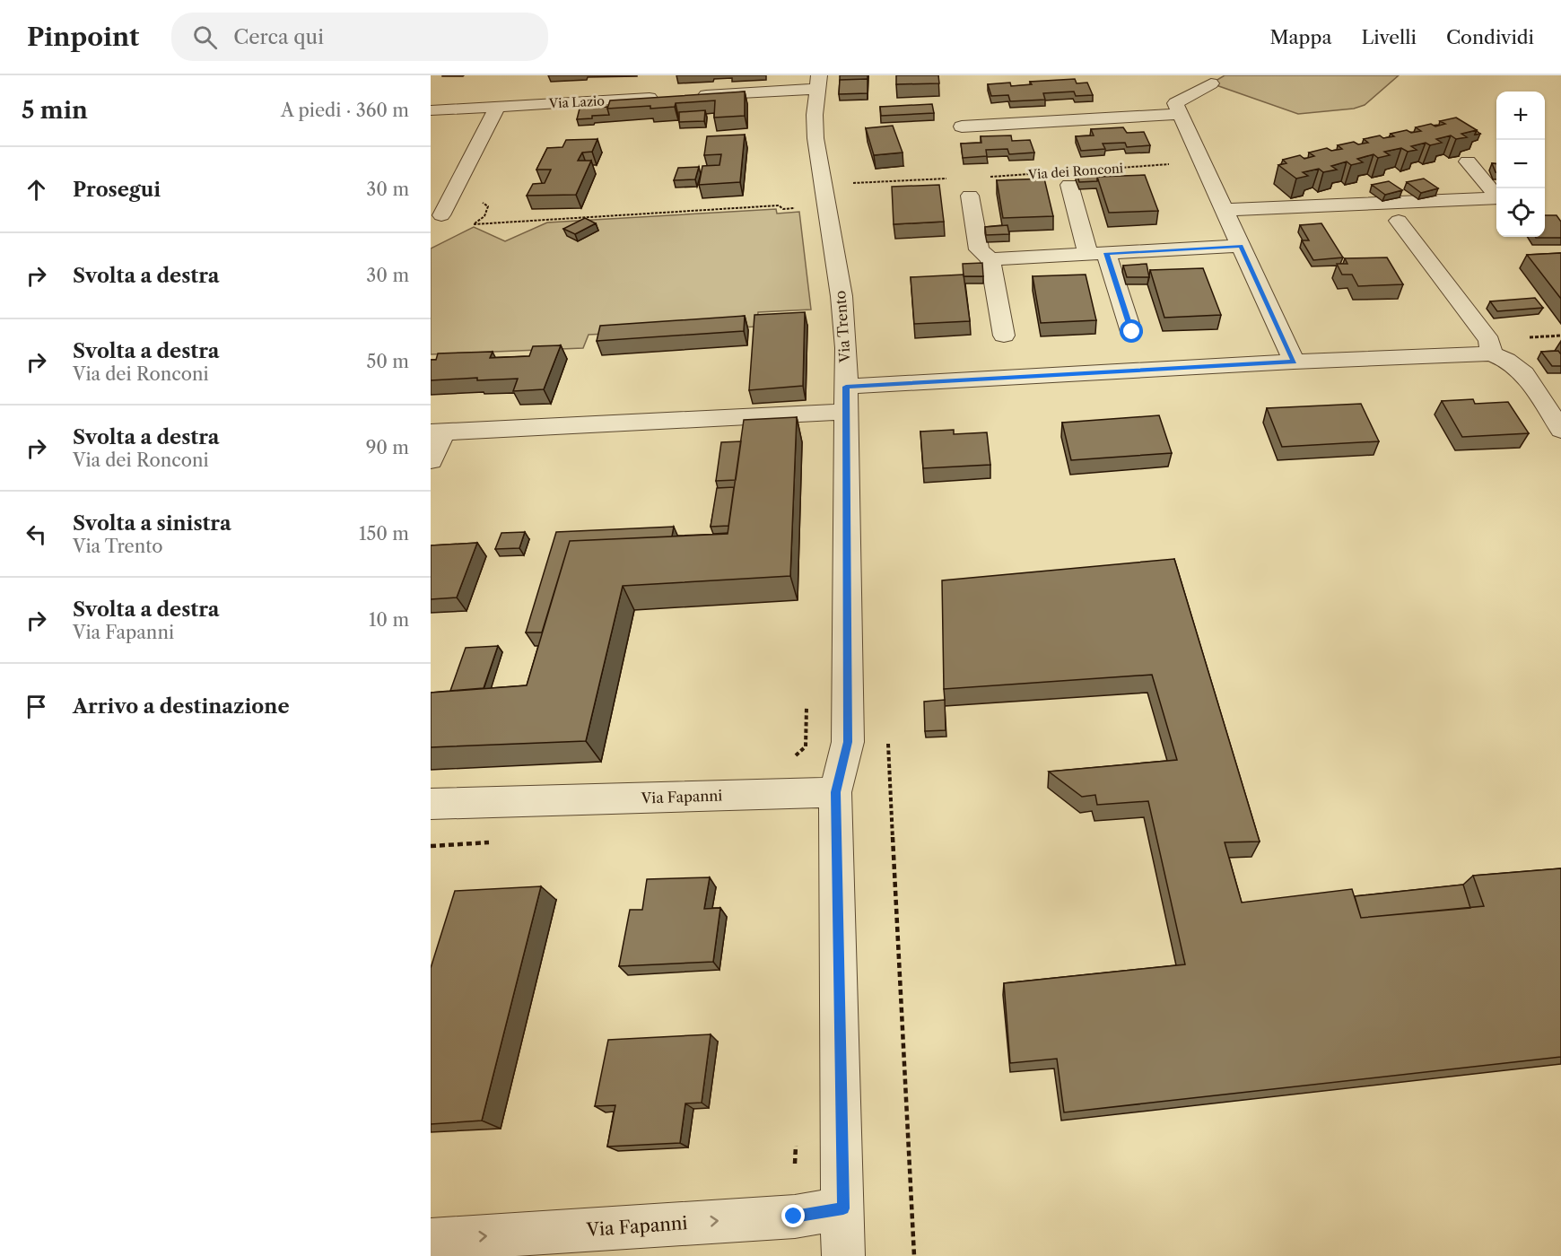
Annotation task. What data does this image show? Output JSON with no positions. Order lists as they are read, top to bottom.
{
  "streets": {
    "street": ["Via Lazio", "Via Trento", "Via Fapanni"],
    "path": ["Via dei Ronconi"]
  },
  "crossings": [
    ["Via Trento", "Via Fapanni"]
  ],
  "one_way": ["Via Fapanni"],
  "page": {
    "header": "Pinpoint",
    "search": "Cerca qui",
    "nav": ["Mappa", "Livelli", "Condividi"],
    "heading": ["5 min", "A piedi · 360 m"],
    "map_buttons": ["+", "−"],
    "list": [
      ["Prosegui", "30 m"],
      ["Svolta a destra", "30 m"],
      ["Svolta a destra", "Via dei Ronconi", "50 m"],
      ["Svolta a destra", "Via dei Ronconi", "90 m"],
      ["Svolta a sinistra", "Via Trento", "150 m"],
      ["Svolta a destra", "Via Fapanni", "10 m"],
      "Arrivo a destinazione"
    ]
  }
}
